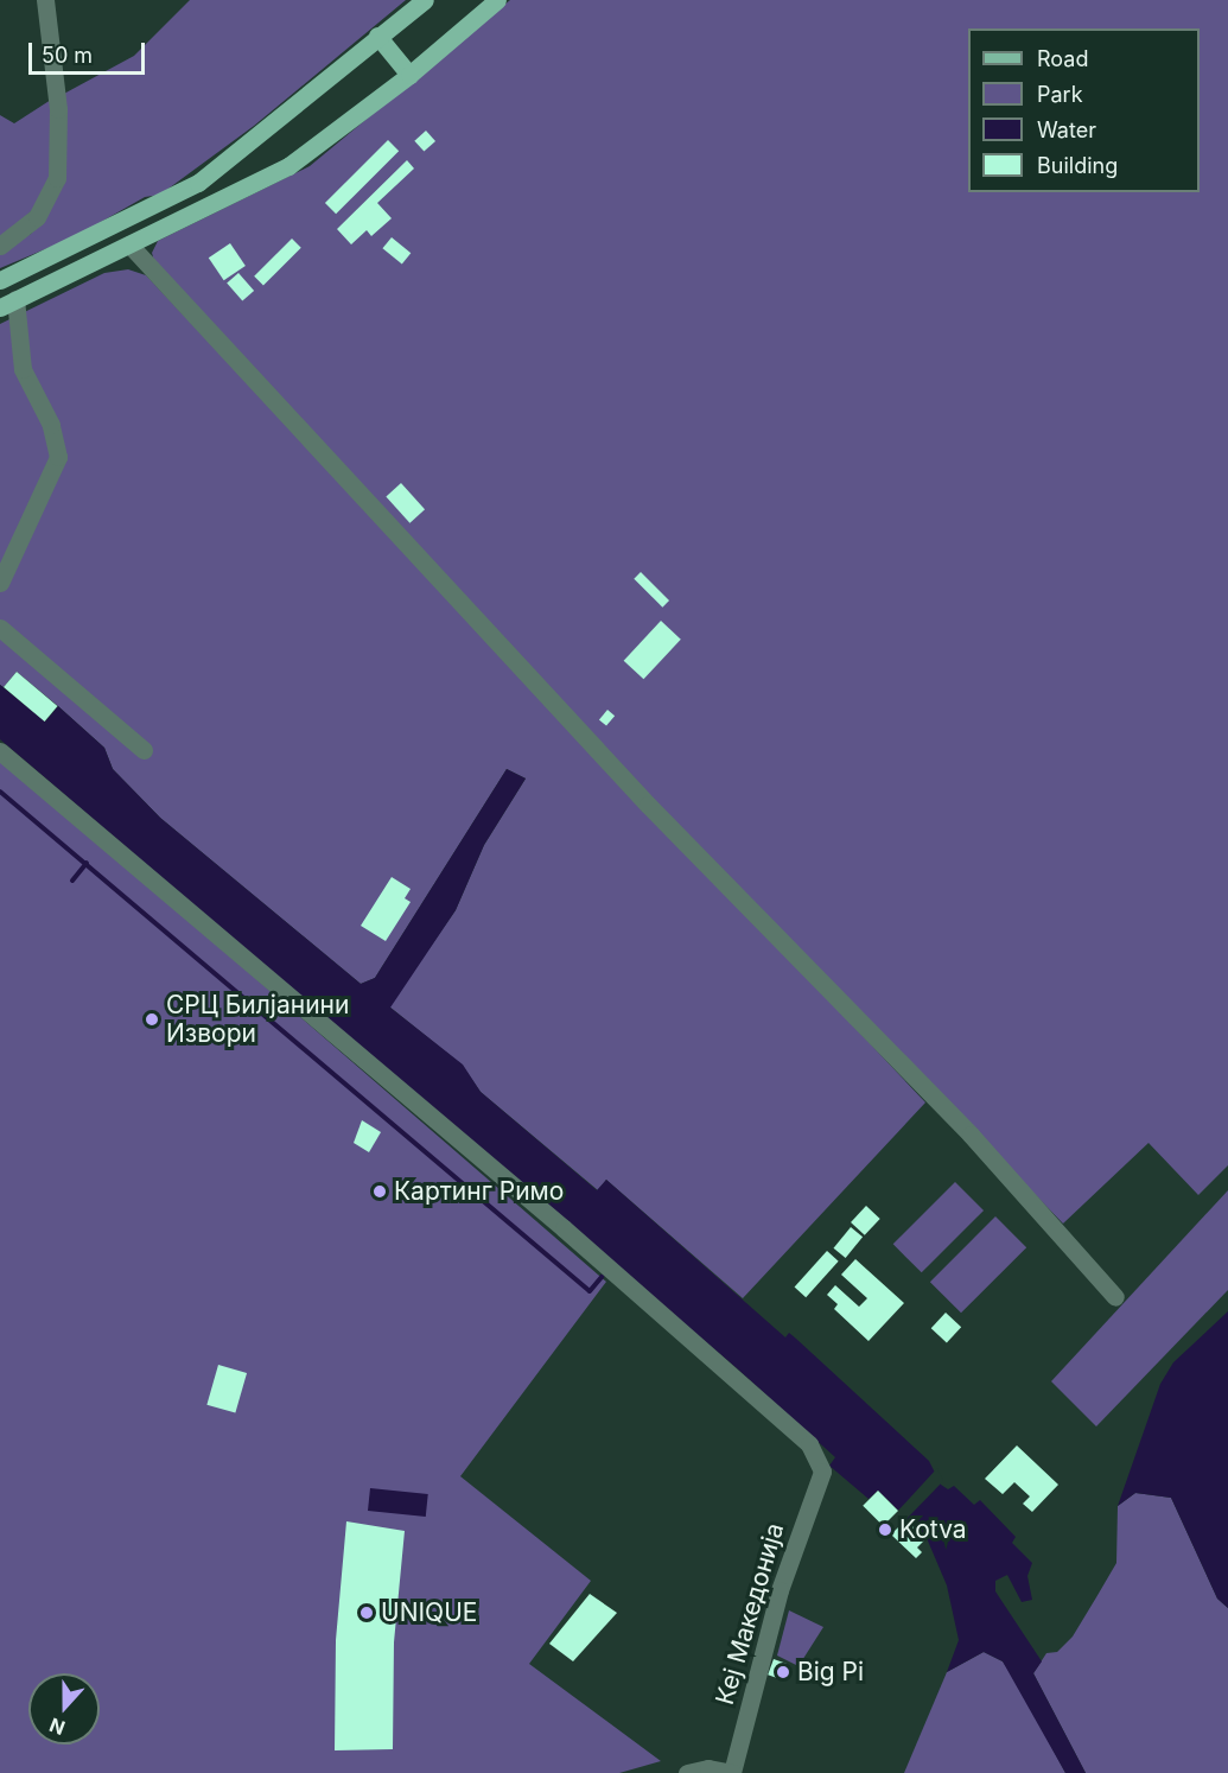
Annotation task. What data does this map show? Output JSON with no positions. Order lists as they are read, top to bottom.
{
  "streets": {
    "street": ["Кеј Македонија"]
  },
  "places": [
    "СРЦ Билјанини Извори",
    "Картинг Римо",
    "Kotva",
    "UNIQUE",
    "Big Pi"
  ],
  "legend": [
    "Road",
    "Park",
    "Water",
    "Building"
  ],
  "scale_bar": "50 m",
  "north": "bottom"
}
